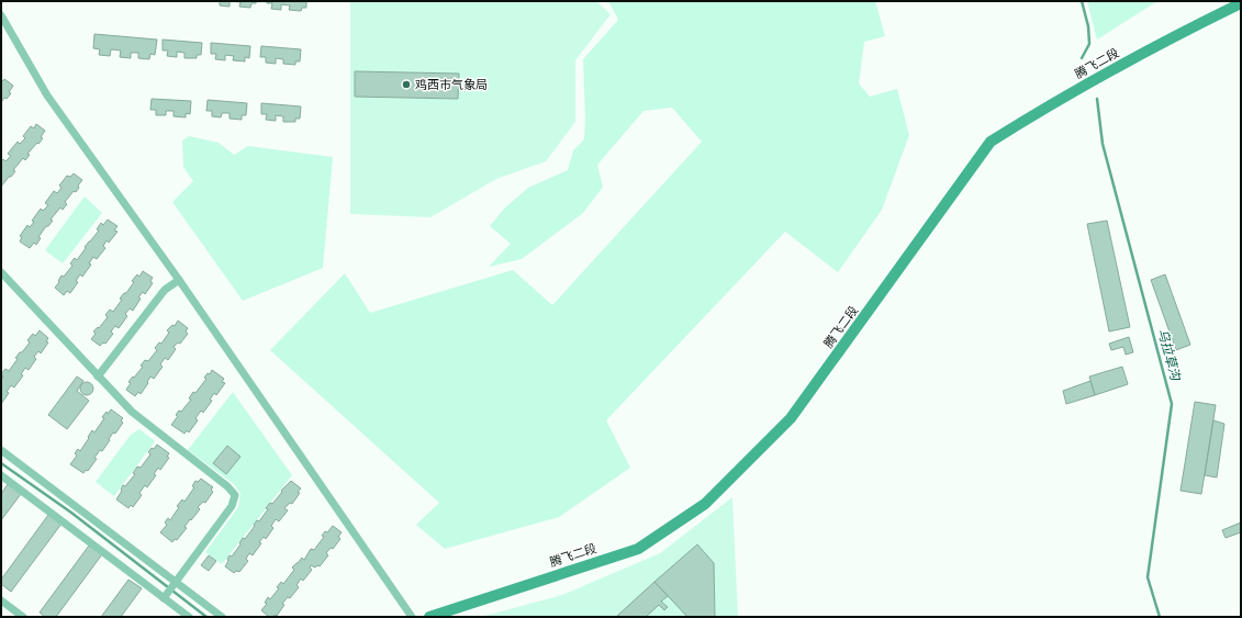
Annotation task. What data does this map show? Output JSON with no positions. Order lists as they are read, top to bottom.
{
  "streets": {
    "street": ["腾飞二段"]
  },
  "water": ["乌拉草沟"],
  "places": ["鸡西市气象局"]
}
